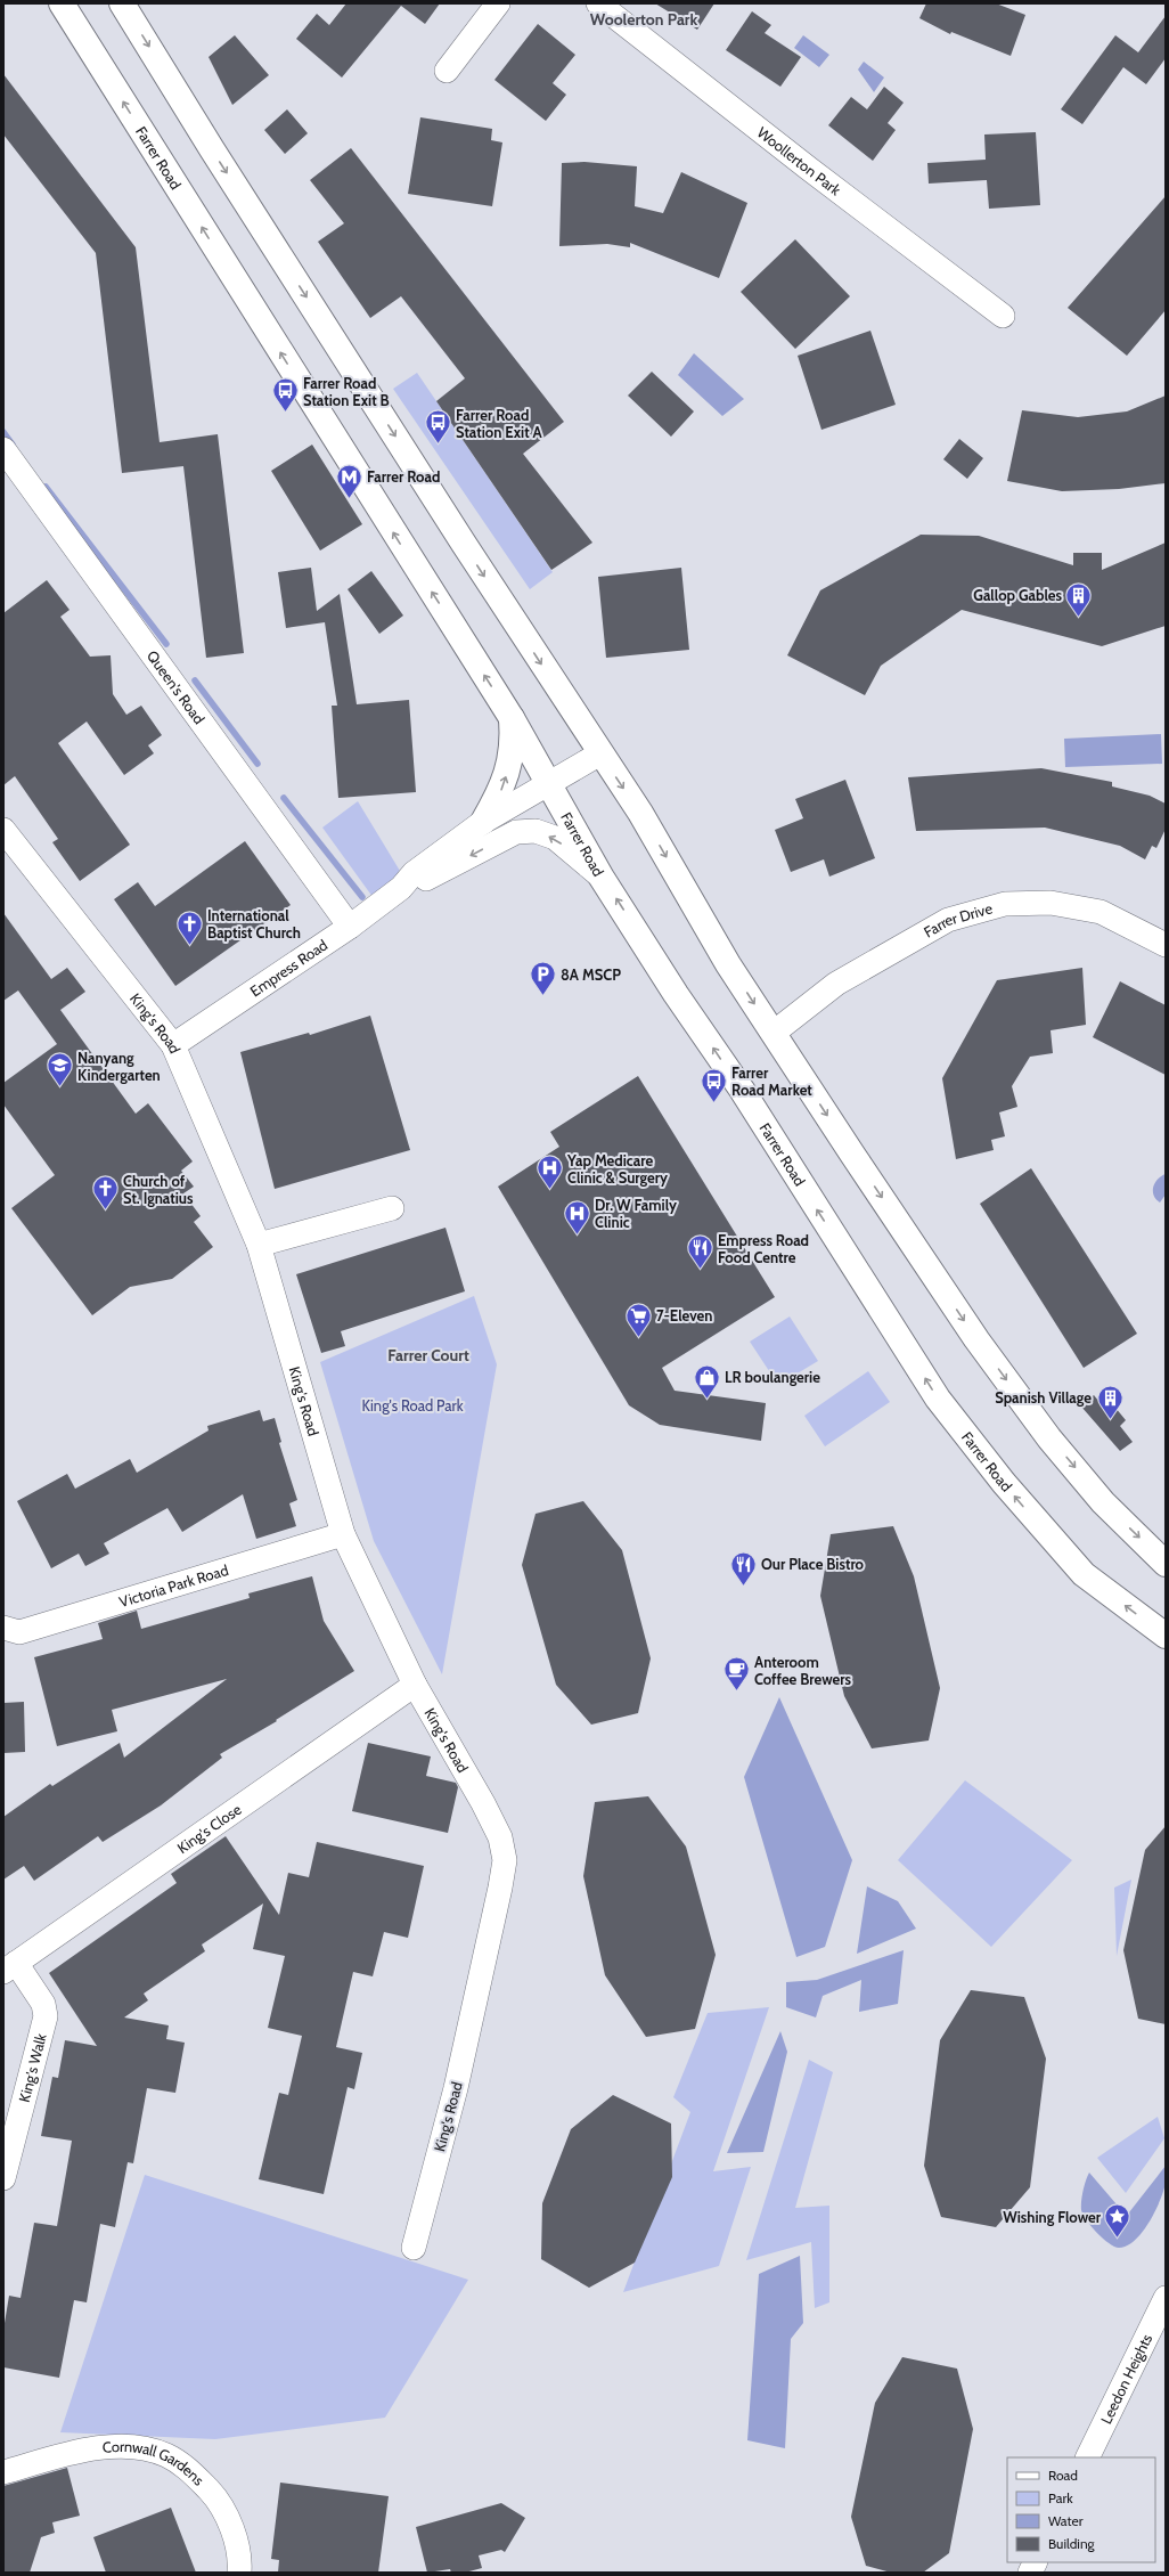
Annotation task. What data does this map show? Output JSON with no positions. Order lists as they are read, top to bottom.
{
  "streets": {
    "highway": ["Farrer Road"],
    "street": [
      "Woollerton Park",
      "Queen's Road",
      "Farrer Drive",
      "Empress Road",
      "King's Road",
      "Victoria Park Road",
      "King's Close",
      "King's Walk",
      "Leedon Heights",
      "Cornwall Gardens"
    ]
  },
  "crossings": [
    ["Farrer Road", "Empress Road"],
    ["Queen's Road", "Empress Road"],
    ["Empress Road", "King's Road"],
    ["King's Road", "Victoria Park Road"],
    ["King's Road", "King's Close"],
    ["King's Close", "King's Walk"]
  ],
  "districts": ["Woolerton Park", "Farrer Court"],
  "parks": ["King's Road Park"],
  "places": {
    "bus stop": ["Farrer Road Station Exit B", "Farrer Road Station Exit A", "Farrer Road Market"],
    "metro station": ["Farrer Road"],
    "building": ["Gallop Gables", "Spanish Village"],
    "church": ["International Baptist Church", "Church of St. Ignatius"],
    "parking": ["8A MSCP"],
    "school or university": ["Nanyang Kindergarten"],
    "hospital": ["Yap Medicare Clinic & Surgery", "Dr. W Family Clinic"],
    "restaurant": ["Empress Road Food Centre", "Our Place Bistro"],
    "supermarket": ["7-Eleven"],
    "shop": ["LR boulangerie"],
    "cafe": ["Anteroom Coffee Brewers"],
    "place": ["Wishing Flower"]
  },
  "legend": [
    "Road",
    "Park",
    "Water",
    "Building"
  ]
}
